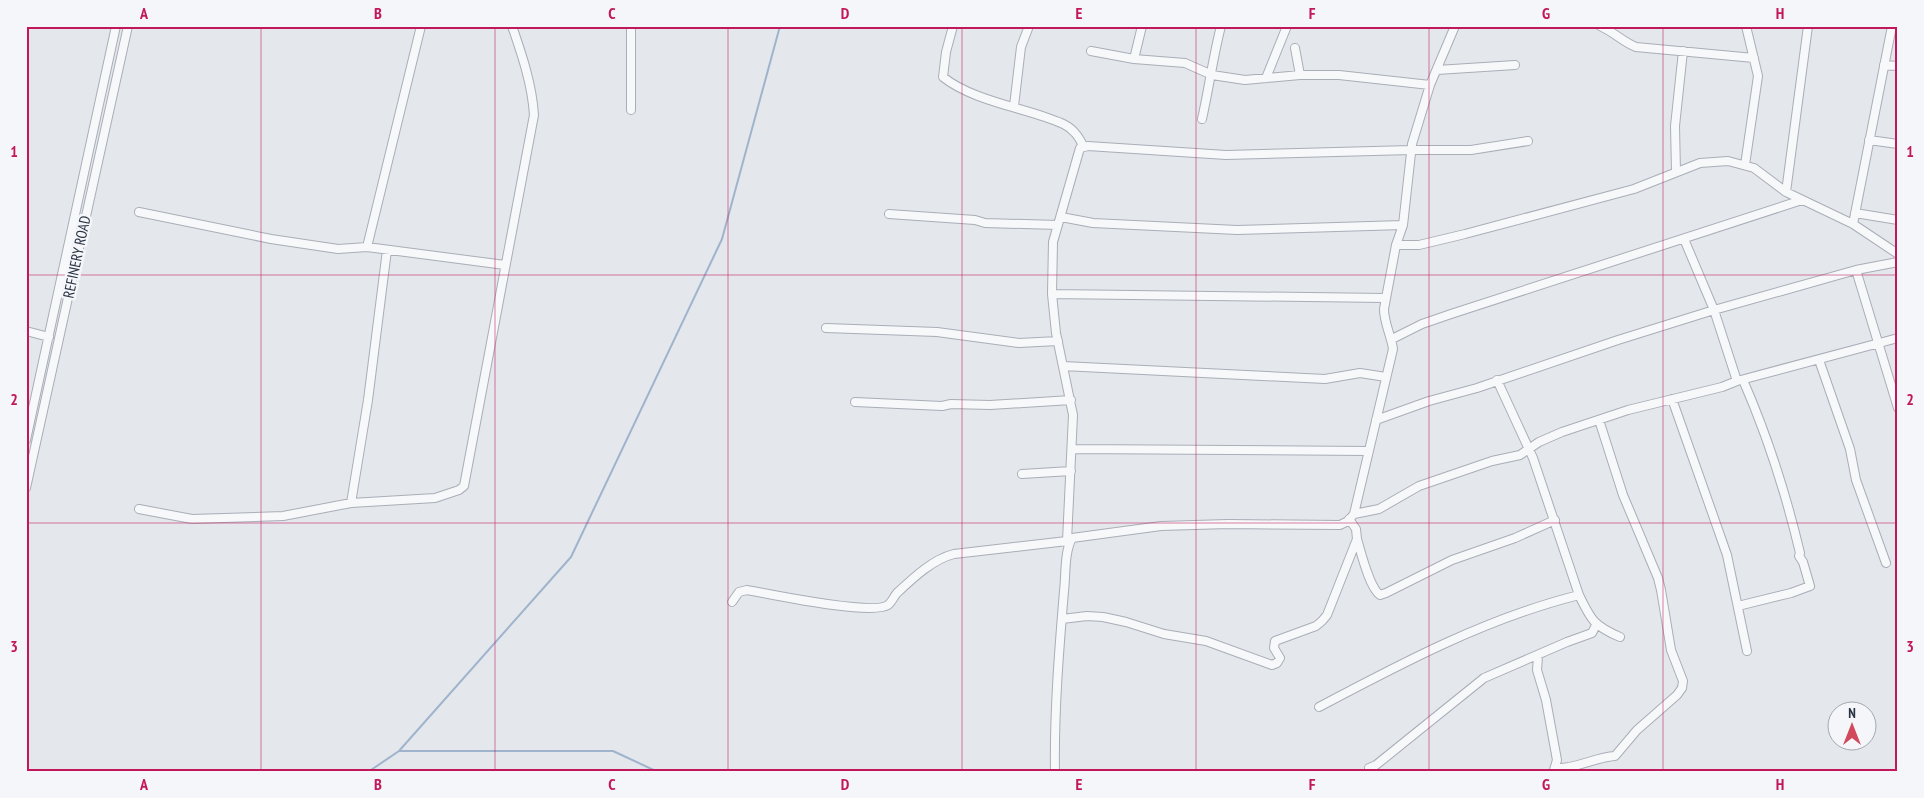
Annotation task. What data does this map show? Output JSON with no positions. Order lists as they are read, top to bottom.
{
  "streets": {
    "street": ["REFINERY ROAD"]
  },
  "north": "top",
  "grid": {
    "columns": [
      "A",
      "B",
      "C",
      "D",
      "E",
      "F",
      "G",
      "H"
    ],
    "rows": ["1", "2", "3"]
  }
}
